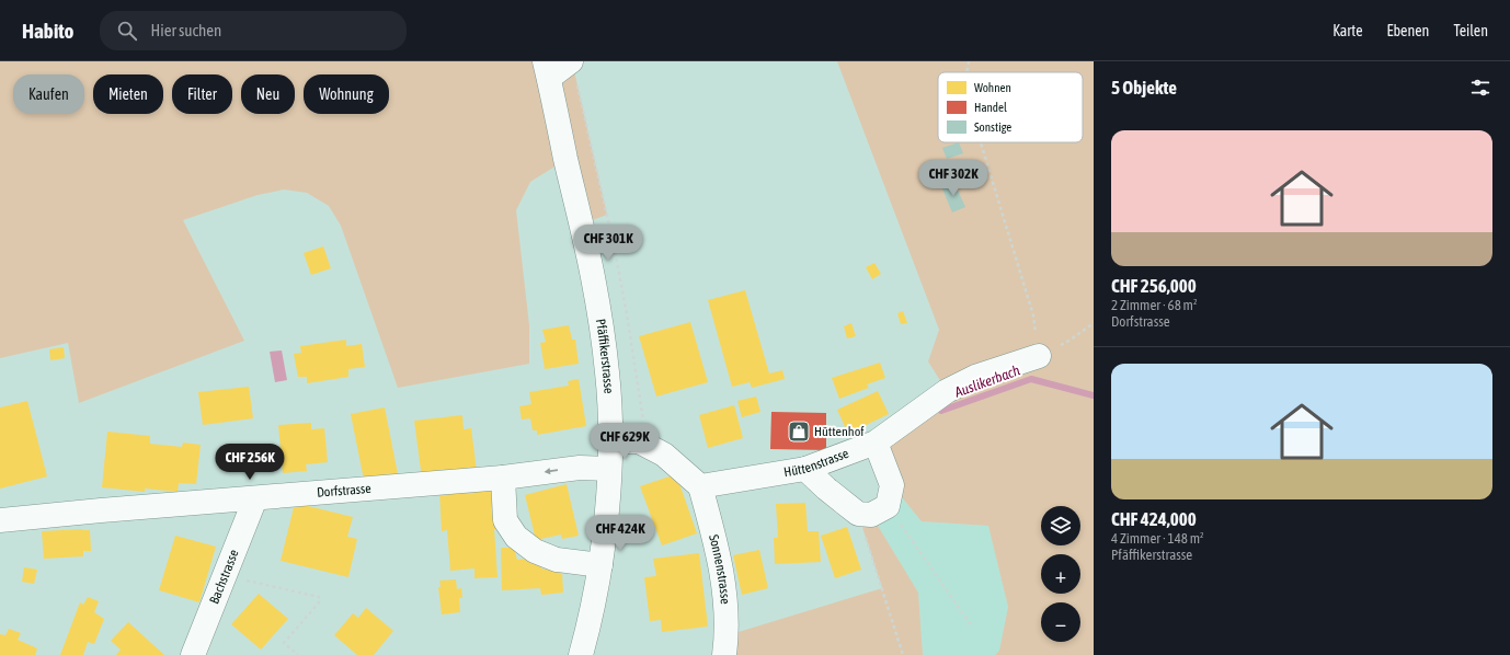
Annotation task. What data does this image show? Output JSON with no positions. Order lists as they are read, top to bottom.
{
  "streets": {
    "street": [
      "Pfäffikerstrasse",
      "Hüttenstrasse",
      "Dorfstrasse",
      "Sonnenstrasse",
      "Bachstrasse"
    ]
  },
  "crossings": [
    ["Pfäffikerstrasse", "Dorfstrasse"],
    ["Hüttenstrasse", "Sonnenstrasse"],
    ["Dorfstrasse", "Bachstrasse"]
  ],
  "water": ["Auslikerbach"],
  "places": {
    "shop": ["Hüttenhof"]
  },
  "legend": ["Wohnen", "Handel", "Sonstige"],
  "page": {
    "header": "Habito",
    "search": "Hier suchen",
    "nav": ["Karte", "Ebenen", "Teilen"],
    "heading": "5 Objekte",
    "chip": [
      "Kaufen",
      "Mieten",
      "Filter",
      "Neu",
      "Wohnung"
    ],
    "list": [
      {
        "name": "CHF 256,000",
        "note": "2 Zimmer · 68 m² · Dorfstrasse"
      },
      {
        "name": "CHF 424,000",
        "note": "4 Zimmer · 148 m² · Pfäffikerstrasse"
      }
    ],
    "price": [
      "CHF 302K",
      "CHF 301K",
      "CHF 629K",
      "CHF 256K",
      "CHF 424K"
    ],
    "map_buttons": ["+", "−"]
  }
}
